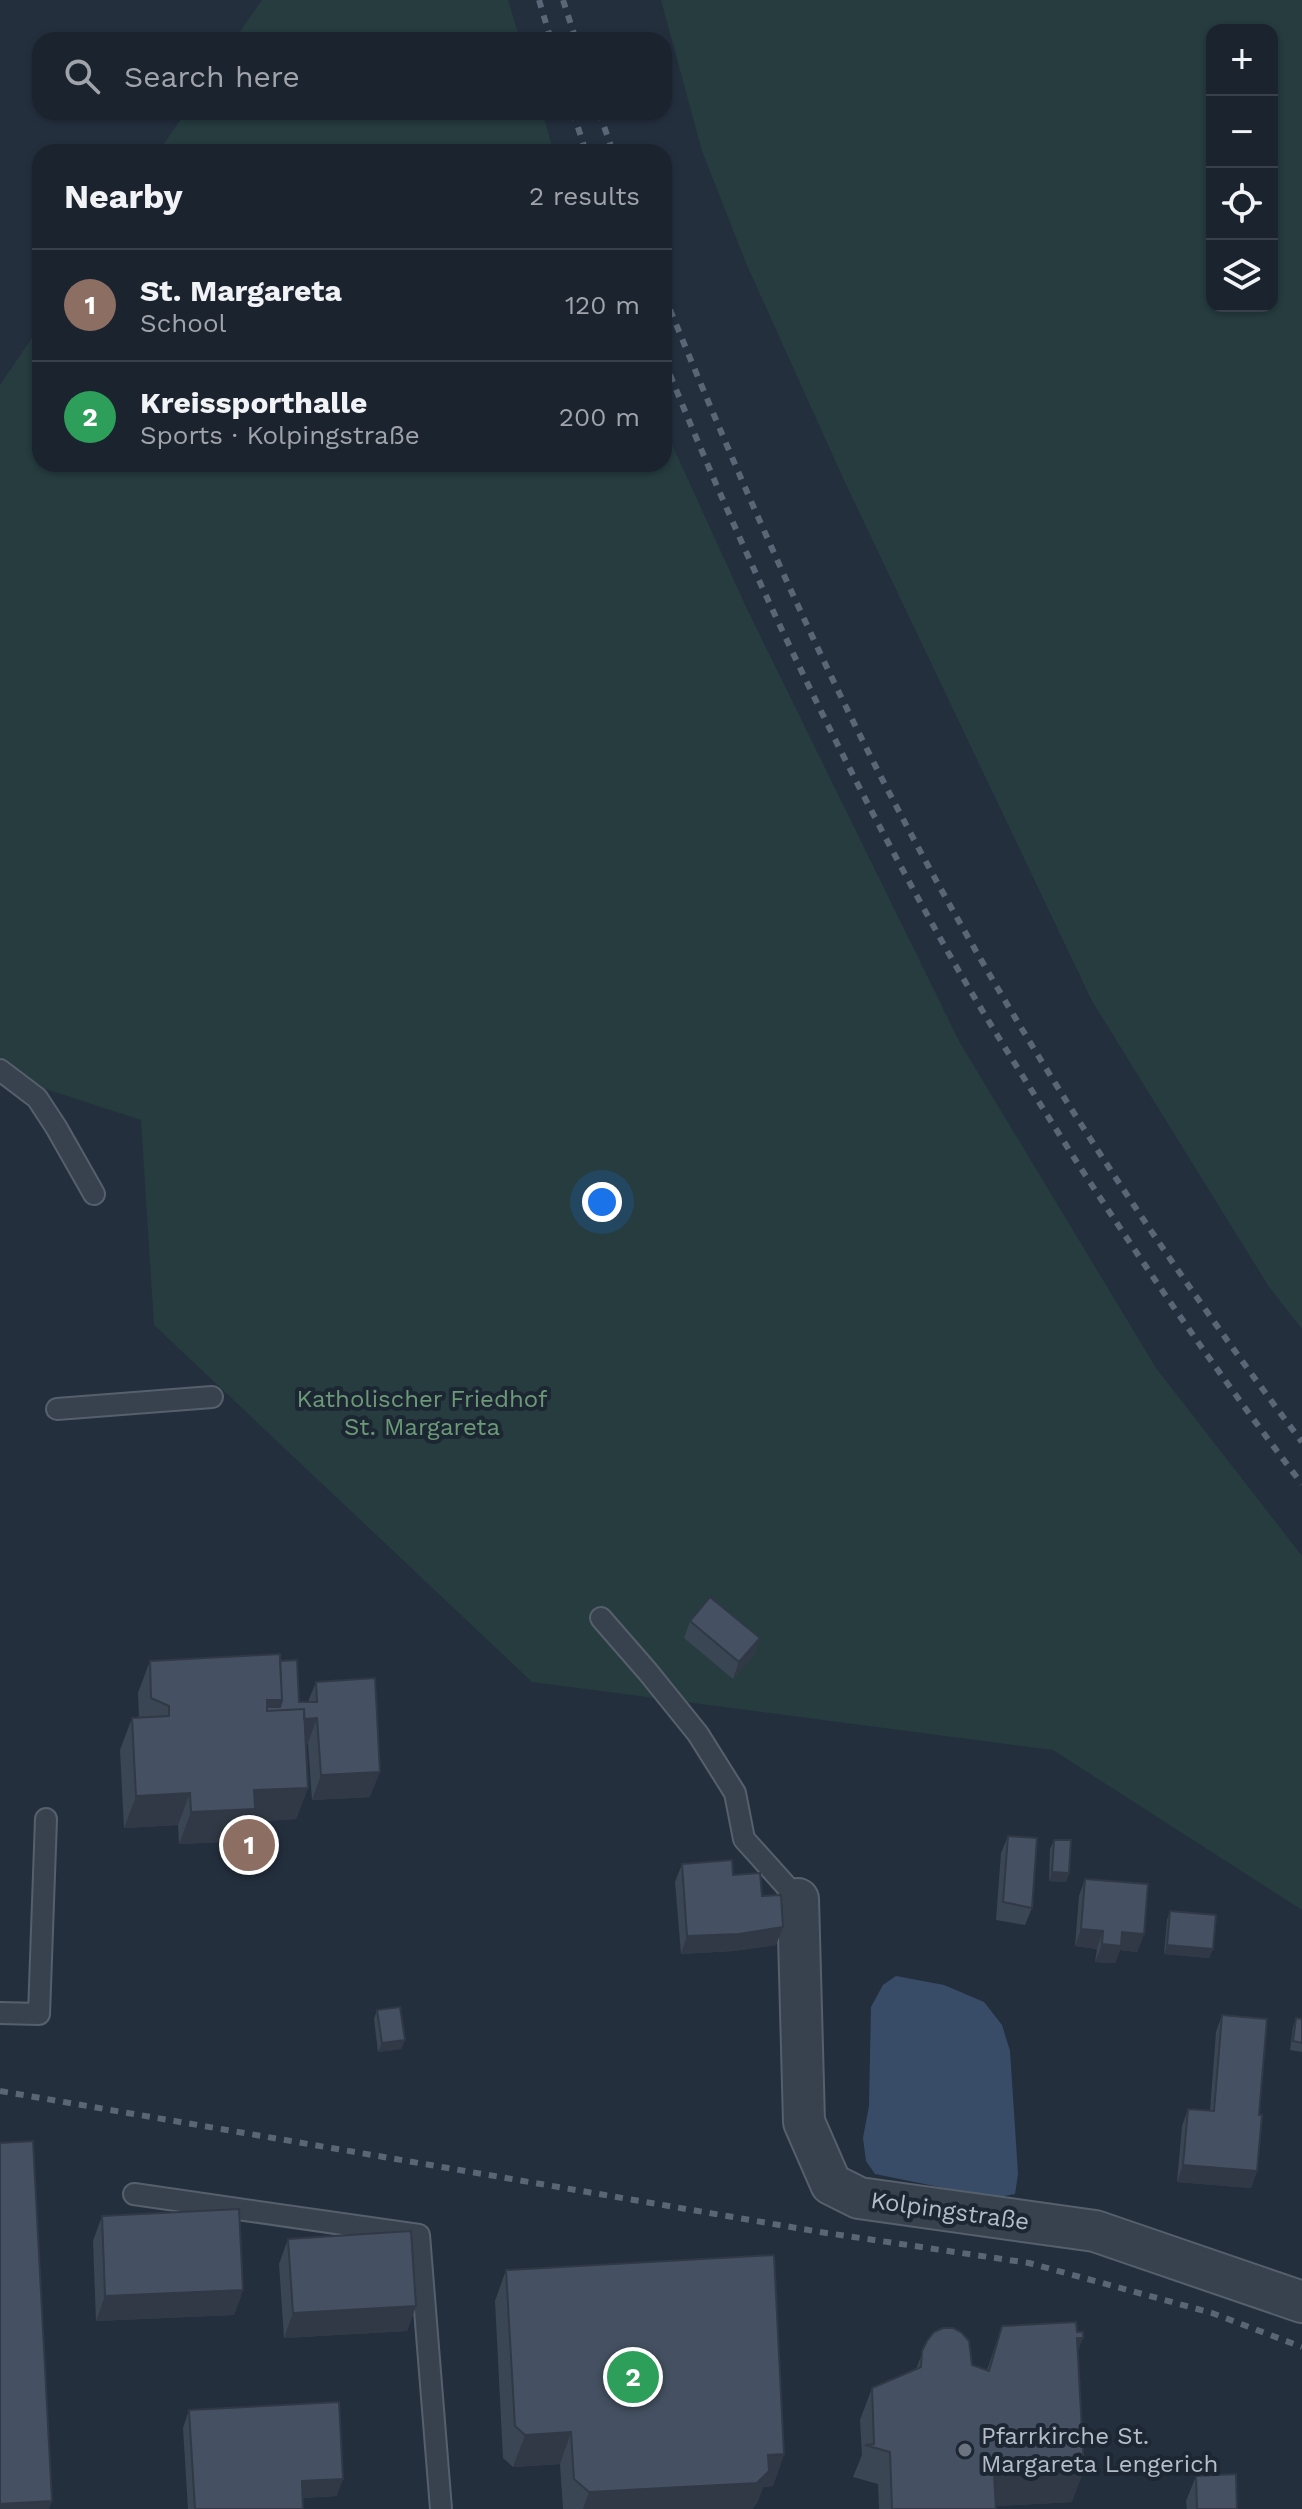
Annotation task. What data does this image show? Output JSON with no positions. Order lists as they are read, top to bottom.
{
  "streets": {
    "street": ["Kolpingstraße"]
  },
  "parks": ["Katholischer Friedhof St. Margareta"],
  "places": ["Pfarrkirche St. Margareta Lengerich"],
  "page": {
    "map_buttons": ["+", "−"],
    "search": "Search here",
    "heading": ["Nearby", "2 results"],
    "list": [
      {
        "mark": "1",
        "name": "St. Margareta",
        "note": "School",
        "value": "120 m"
      },
      {
        "mark": "2",
        "name": "Kreissporthalle",
        "note": "Sports · Kolpingstraße",
        "value": "200 m"
      }
    ],
    "pins": ["1", "2"]
  }
}
